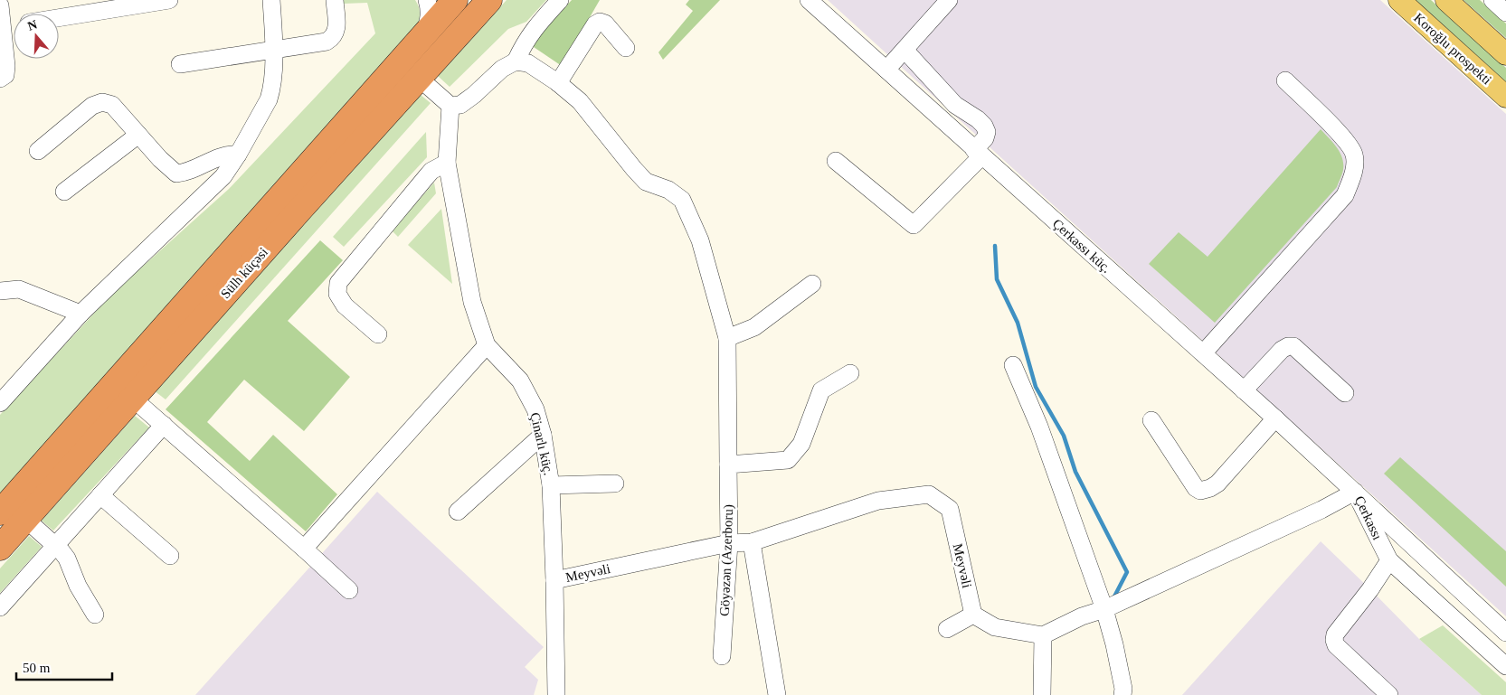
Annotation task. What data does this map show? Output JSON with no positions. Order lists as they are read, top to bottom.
{
  "streets": {
    "highway": ["Sülh küçəsi"],
    "main road": ["Koroğlu prospekti"],
    "street": [
      "Çerkassı küç.",
      "Çinarlı küç.",
      "Çerkassı",
      "Göyəzən (Azerboru)",
      "Meyvəli"
    ]
  },
  "crossings": [
    ["Çerkassı küç.", "Çerkassı"],
    ["Çinarlı küç.", "Meyvəli"],
    ["Göyəzən (Azerboru)", "Meyvəli"]
  ],
  "scale_bar": "50 m",
  "north": "top"
}
